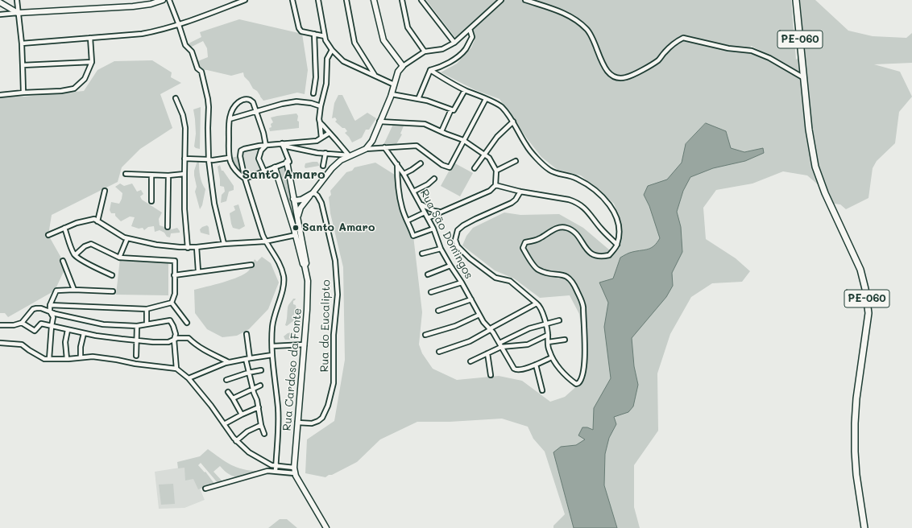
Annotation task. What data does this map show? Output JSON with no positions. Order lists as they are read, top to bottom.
{
  "streets": {
    "main road": ["PE-060"],
    "street": ["Rua São Domingos", "Rua do Eucalipto", "Rua Cardoso da Fonte"]
  },
  "crossings": [
    ["Rua do Eucalipto", "Rua Cardoso da Fonte"]
  ],
  "districts": ["Santo Amaro"],
  "places": ["Santo Amaro"]
}
